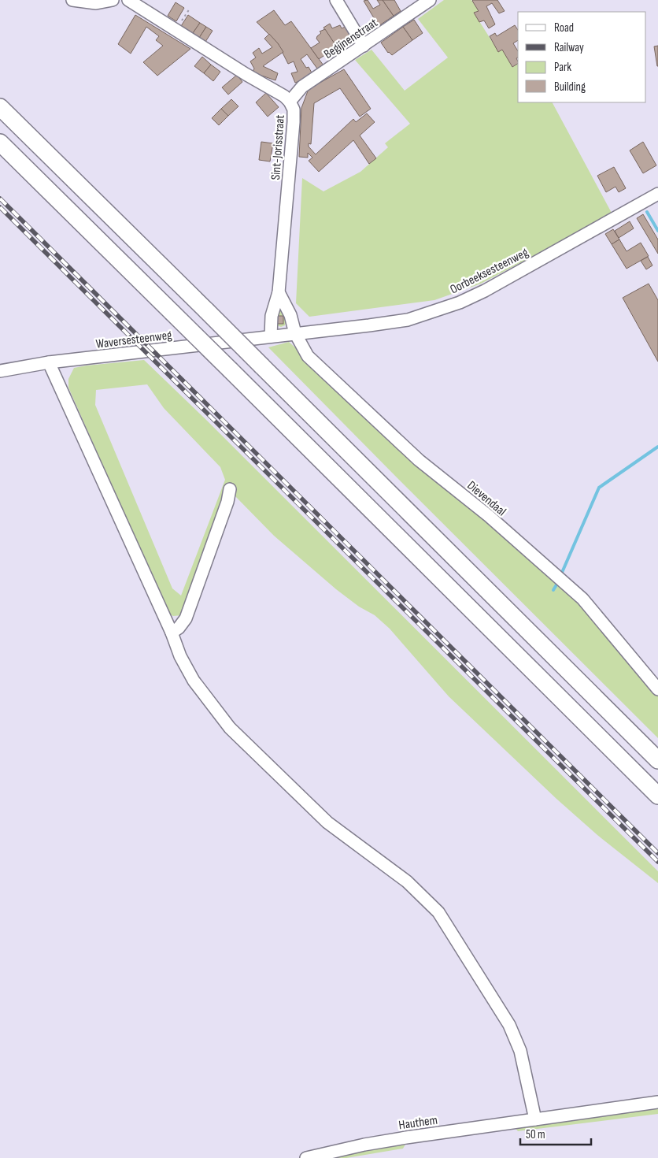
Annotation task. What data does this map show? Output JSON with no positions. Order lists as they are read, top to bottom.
{
  "streets": {
    "street": [
      "Begijnenstraat",
      "Sint-Jorisstraat",
      "Oorbeeksesteenweg",
      "Waversesteenweg",
      "Dievendaal",
      "Hauthem"
    ]
  },
  "crossings": [
    ["Begijnenstraat", "Sint-Jorisstraat"],
    ["Sint-Jorisstraat", "Oorbeeksesteenweg"],
    ["Sint-Jorisstraat", "Waversesteenweg"],
    ["Oorbeeksesteenweg", "Waversesteenweg"],
    ["Oorbeeksesteenweg", "Dievendaal"]
  ],
  "legend": [
    "Road",
    "Railway",
    "Park",
    "Building"
  ],
  "scale_bar": "50 m"
}
